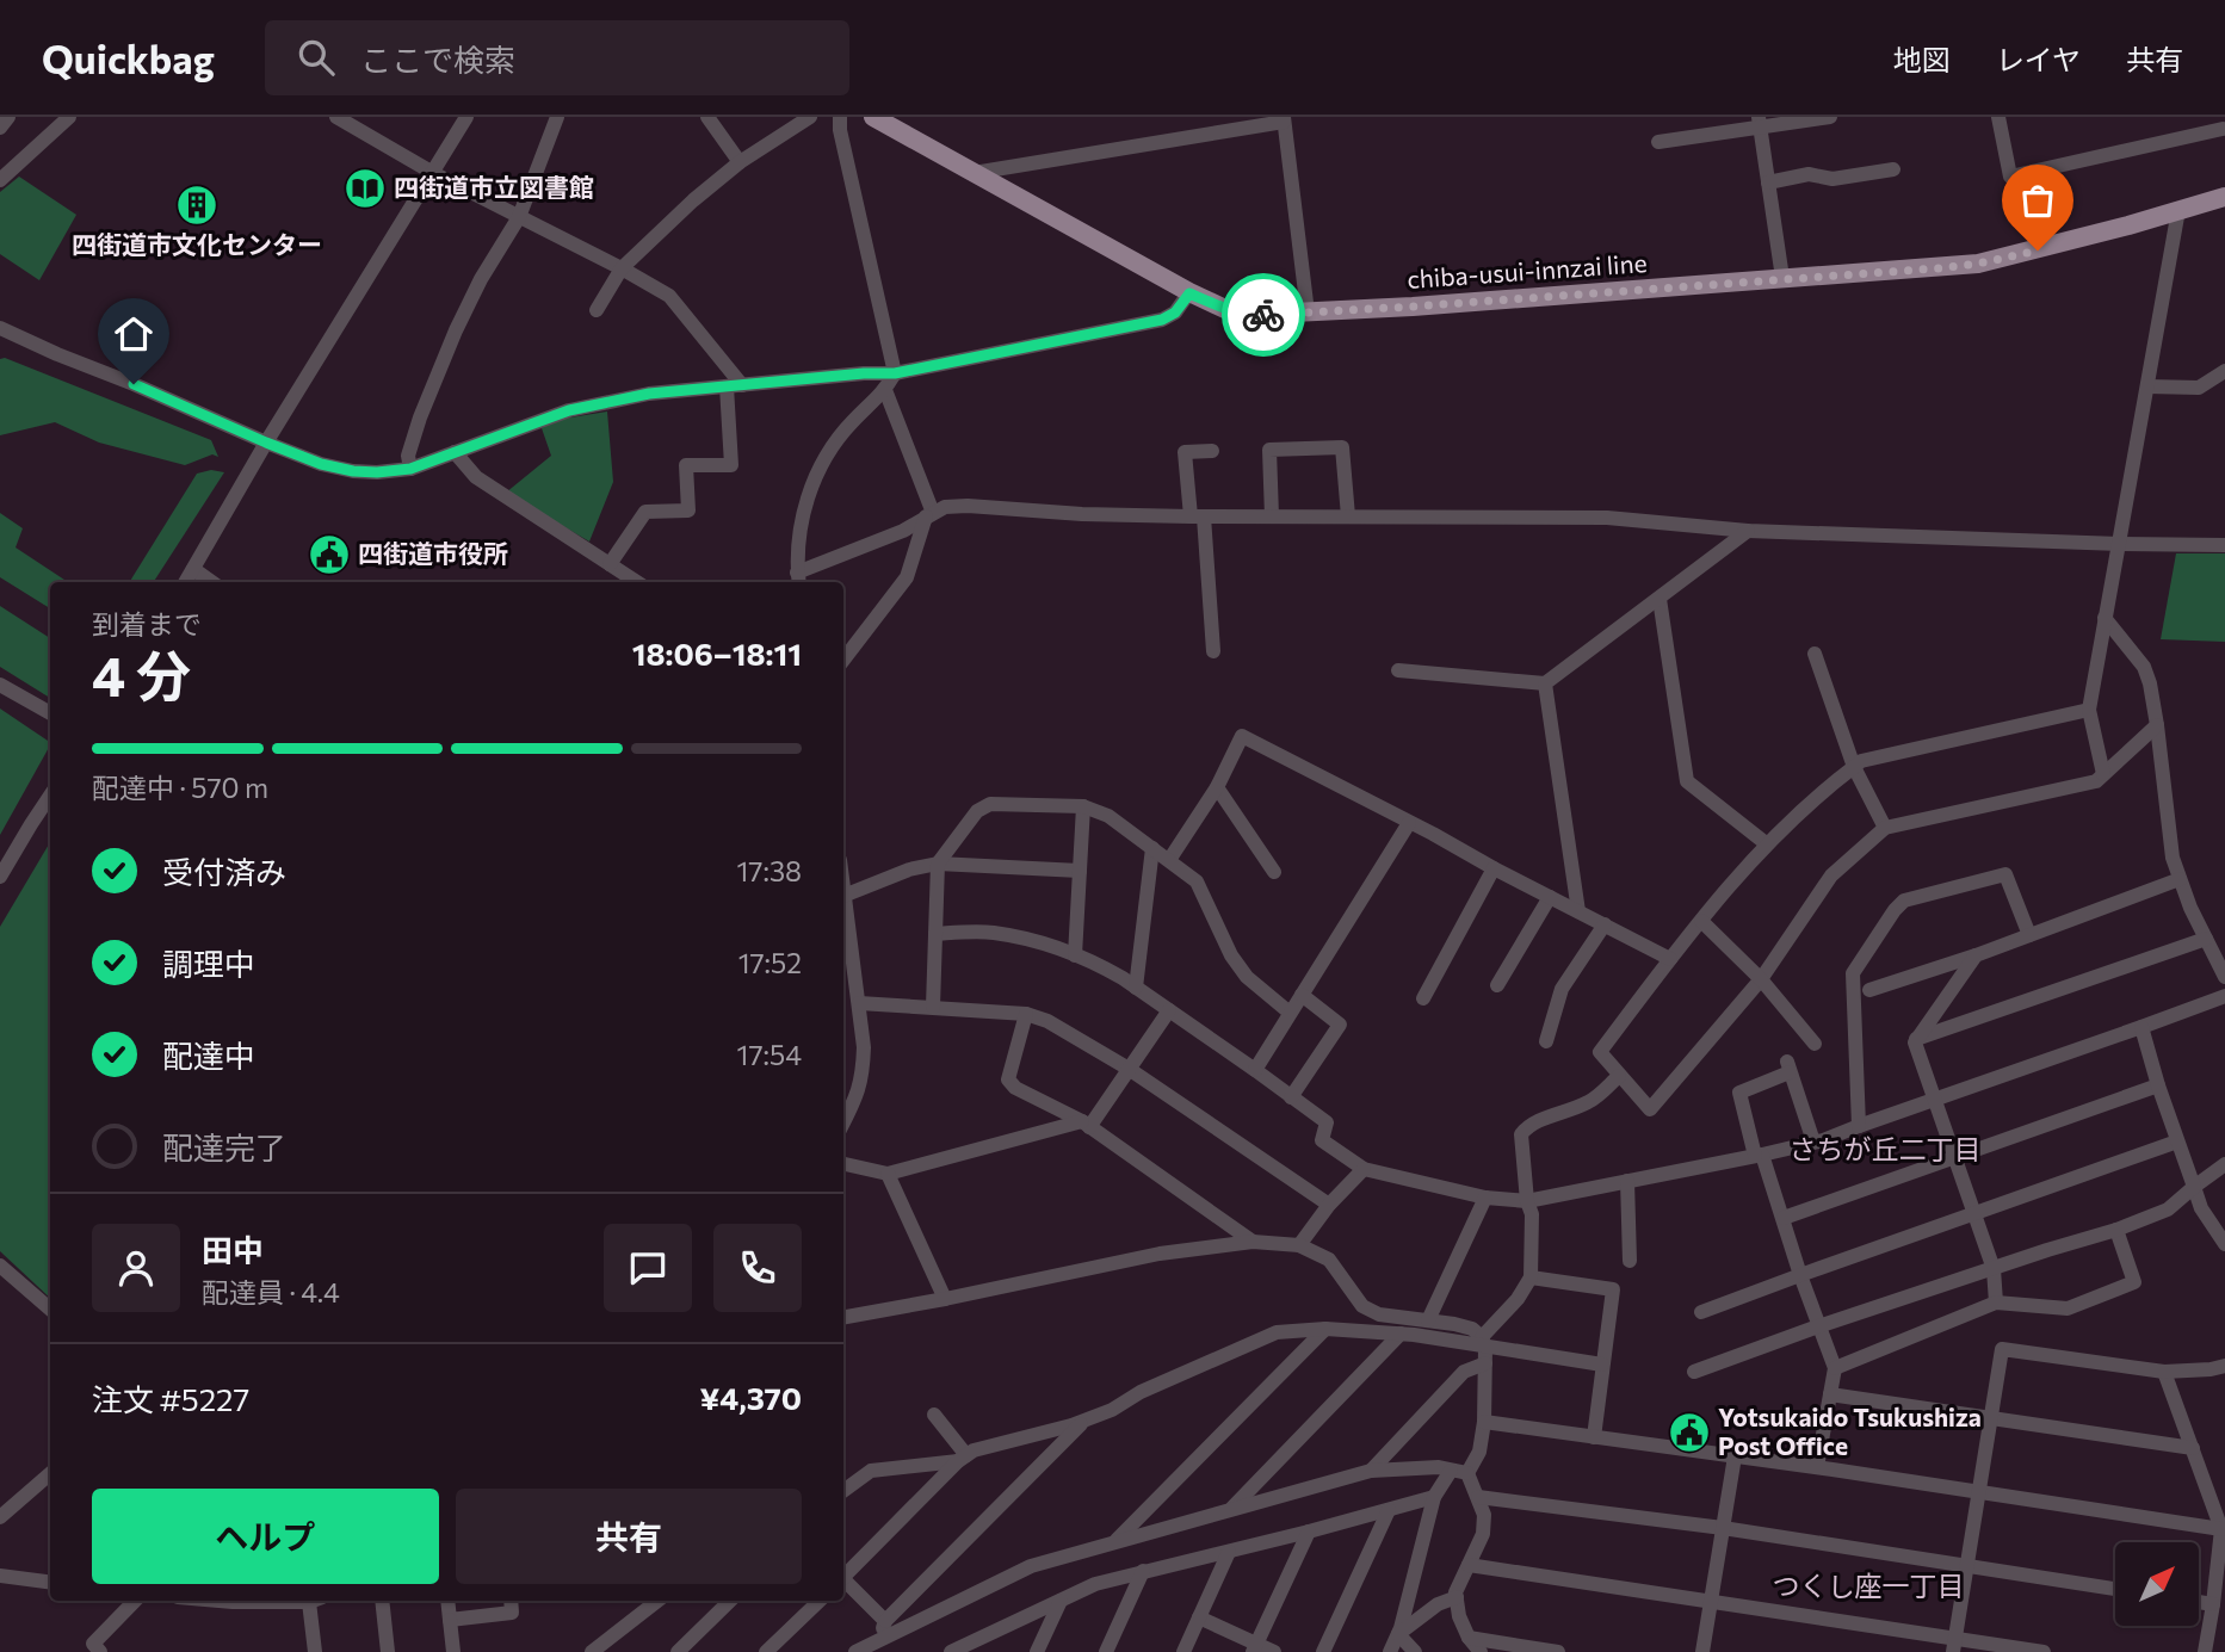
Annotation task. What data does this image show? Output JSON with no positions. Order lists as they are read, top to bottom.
{
  "streets": {
    "main road": ["chiba-usui-innzai line"]
  },
  "districts": ["さちが丘二丁目", "つくし座一丁目"],
  "places": {
    "library": ["四街道市立図書館"],
    "building": ["四街道市文化センター"],
    "public building": ["四街道市役所", "Yotsukaido Tsukushiza Post Office"]
  },
  "north": "top right",
  "page": {
    "header": "Quickbag",
    "search": "ここで検索",
    "nav": ["地図", "レイヤ", "共有"],
    "heading": ["4 分", "到着まで", "18:06–18:11"],
    "panel": [
      "田中",
      "配達員 · 4.4",
      "注文 #5227",
      "¥4,370"
    ],
    "bar": "配達中 · 570 m",
    "list": [
      ["受付済み", "17:38"],
      ["調理中", "17:52"],
      ["配達中", "17:54"],
      "配達完了"
    ],
    "buttons": ["ヘルプ", "共有"]
  }
}
